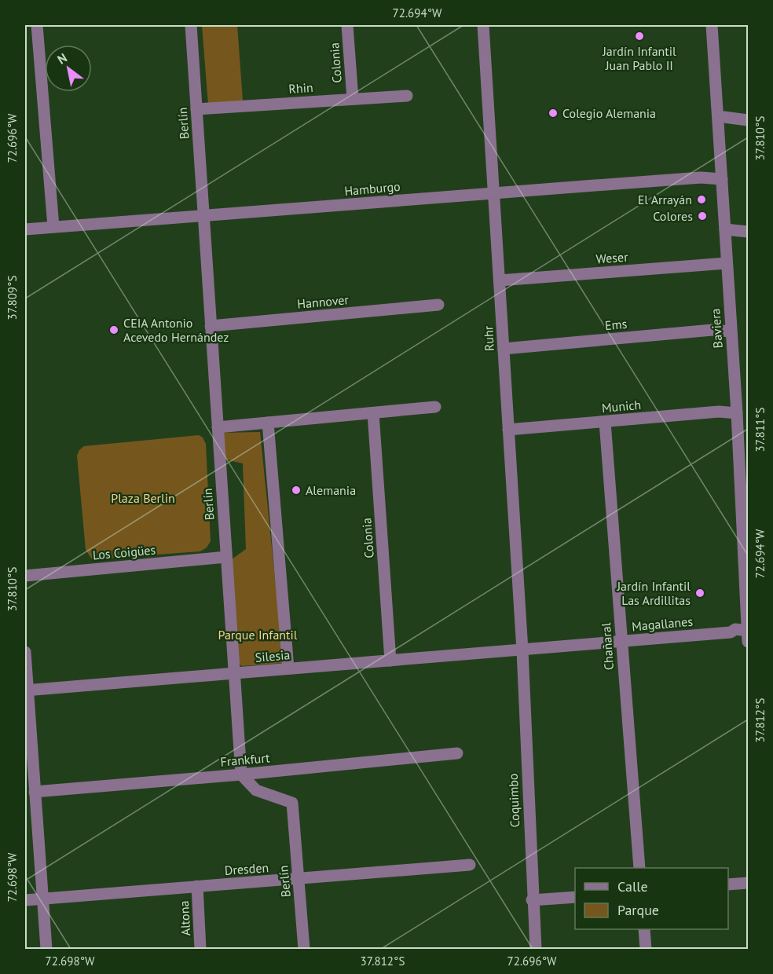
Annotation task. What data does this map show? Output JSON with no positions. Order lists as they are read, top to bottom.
{
  "streets": {
    "street": [
      "Colonia",
      "Rhin",
      "Berlín",
      "Hamburgo",
      "Weser",
      "Hannover",
      "Ems",
      "Baviera",
      "Ruhr",
      "Munich",
      "Los Coigües",
      "Magallanes",
      "Chañaral",
      "Silesia",
      "Frankfurt",
      "Coquimbo",
      "Dresden",
      "Altona"
    ]
  },
  "crossings": [
    ["Colonia", "Rhin"],
    ["Colonia", "Silesia"],
    ["Rhin", "Berlín"],
    ["Berlín", "Hamburgo"],
    ["Berlín", "Hannover"],
    ["Berlín", "Los Coigües"],
    ["Berlín", "Silesia"],
    ["Berlín", "Frankfurt"],
    ["Berlín", "Dresden"],
    ["Hamburgo", "Baviera"],
    ["Hamburgo", "Ruhr"],
    ["Weser", "Baviera"],
    ["Weser", "Ruhr"],
    ["Ems", "Baviera"],
    ["Ems", "Ruhr"],
    ["Baviera", "Munich"],
    ["Baviera", "Magallanes"],
    ["Ruhr", "Munich"],
    ["Ruhr", "Magallanes"],
    ["Ruhr", "Silesia"],
    ["Ruhr", "Coquimbo"],
    ["Munich", "Chañaral"],
    ["Magallanes", "Chañaral"],
    ["Magallanes", "Silesia"],
    ["Magallanes", "Coquimbo"],
    ["Silesia", "Coquimbo"],
    ["Dresden", "Altona"]
  ],
  "parks": ["Plaza Berlin", "Parque Infantil"],
  "places": [
    "Jardín Infantil Juan Pablo II",
    "Colegio Alemania",
    "El Arrayán",
    "Colores",
    "CEIA Antonio Acevedo Hernández",
    "Alemania",
    "Jardín Infantil Las Ardillitas"
  ],
  "legend": ["Calle", "Parque"],
  "north": "top left",
  "coordinates": [
    "72.694°W",
    "37.810°S",
    "72.696°W",
    "37.809°S",
    "37.811°S",
    "37.812°S",
    "72.698°W"
  ]
}
